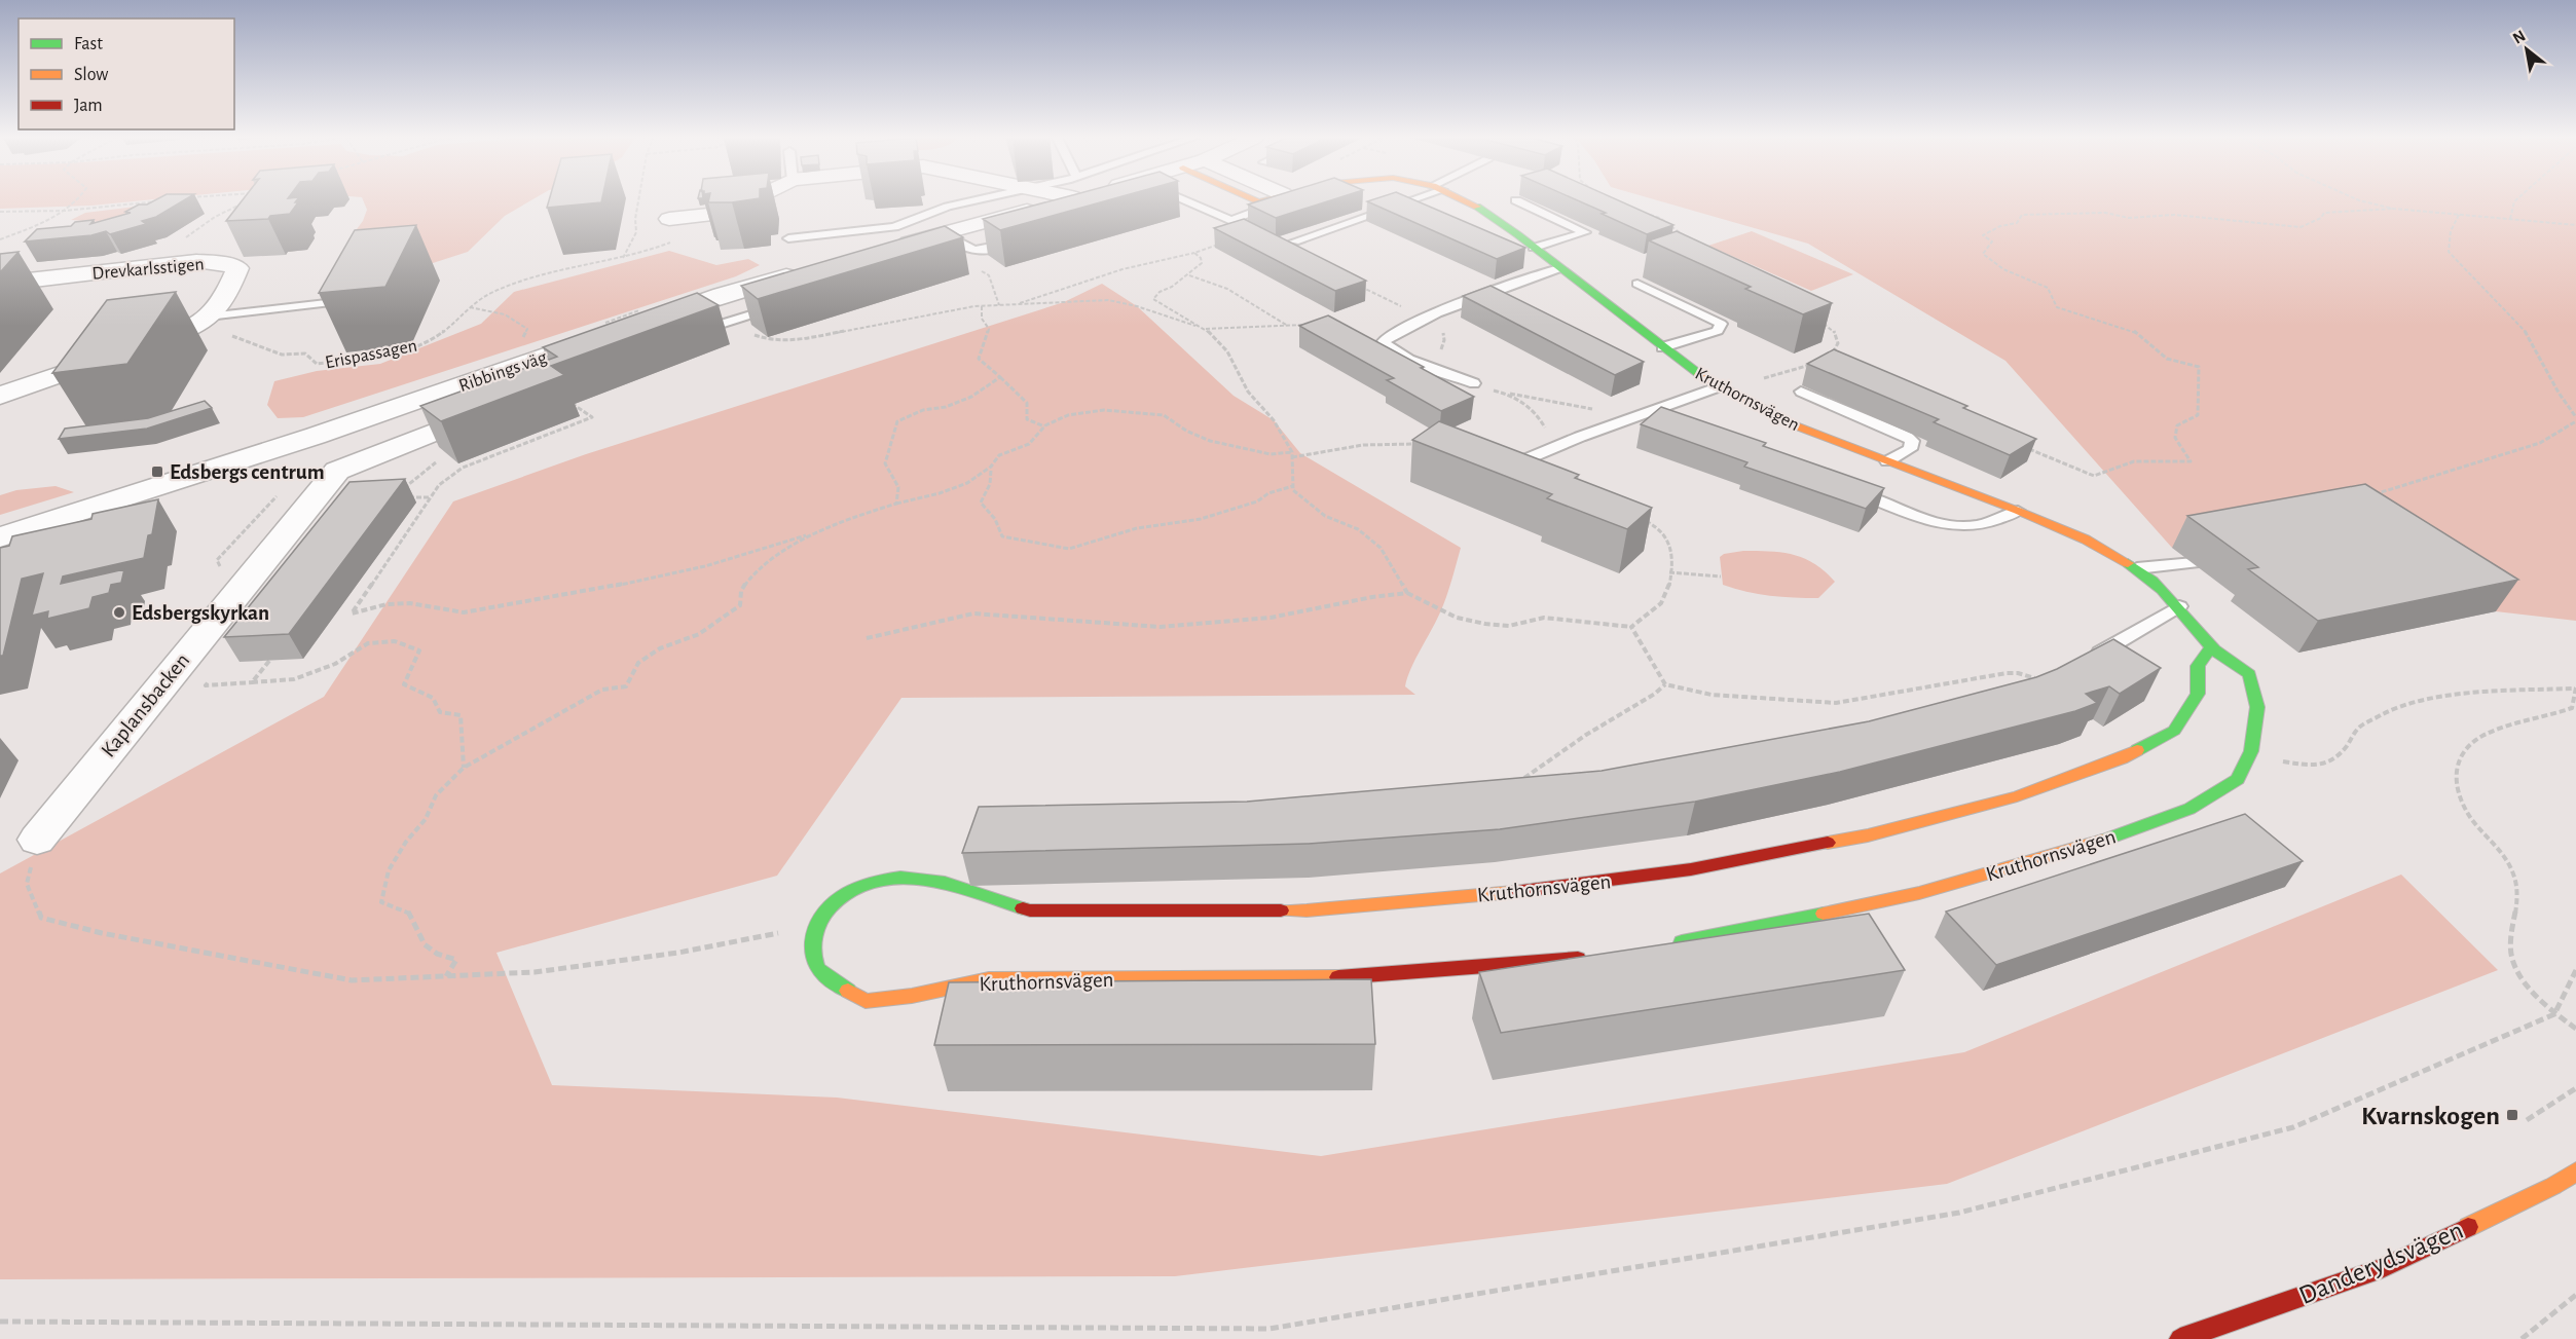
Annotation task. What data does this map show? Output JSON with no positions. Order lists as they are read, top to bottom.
{
  "streets": {
    "street": [
      "Drevkarlsstigen",
      "Ribbings väg",
      "Kruthornsvägen",
      "Kaplansbacken",
      "Danderydsvägen"
    ],
    "path": ["Erispassagen"]
  },
  "crossings": [
    ["Ribbings väg", "Kaplansbacken"]
  ],
  "places": {
    "transit": ["Edsbergs centrum", "Kvarnskogen"],
    "other": ["Edsbergskyrkan"]
  },
  "legend": ["Fast", "Slow", "Jam"],
  "north": "top left"
}
